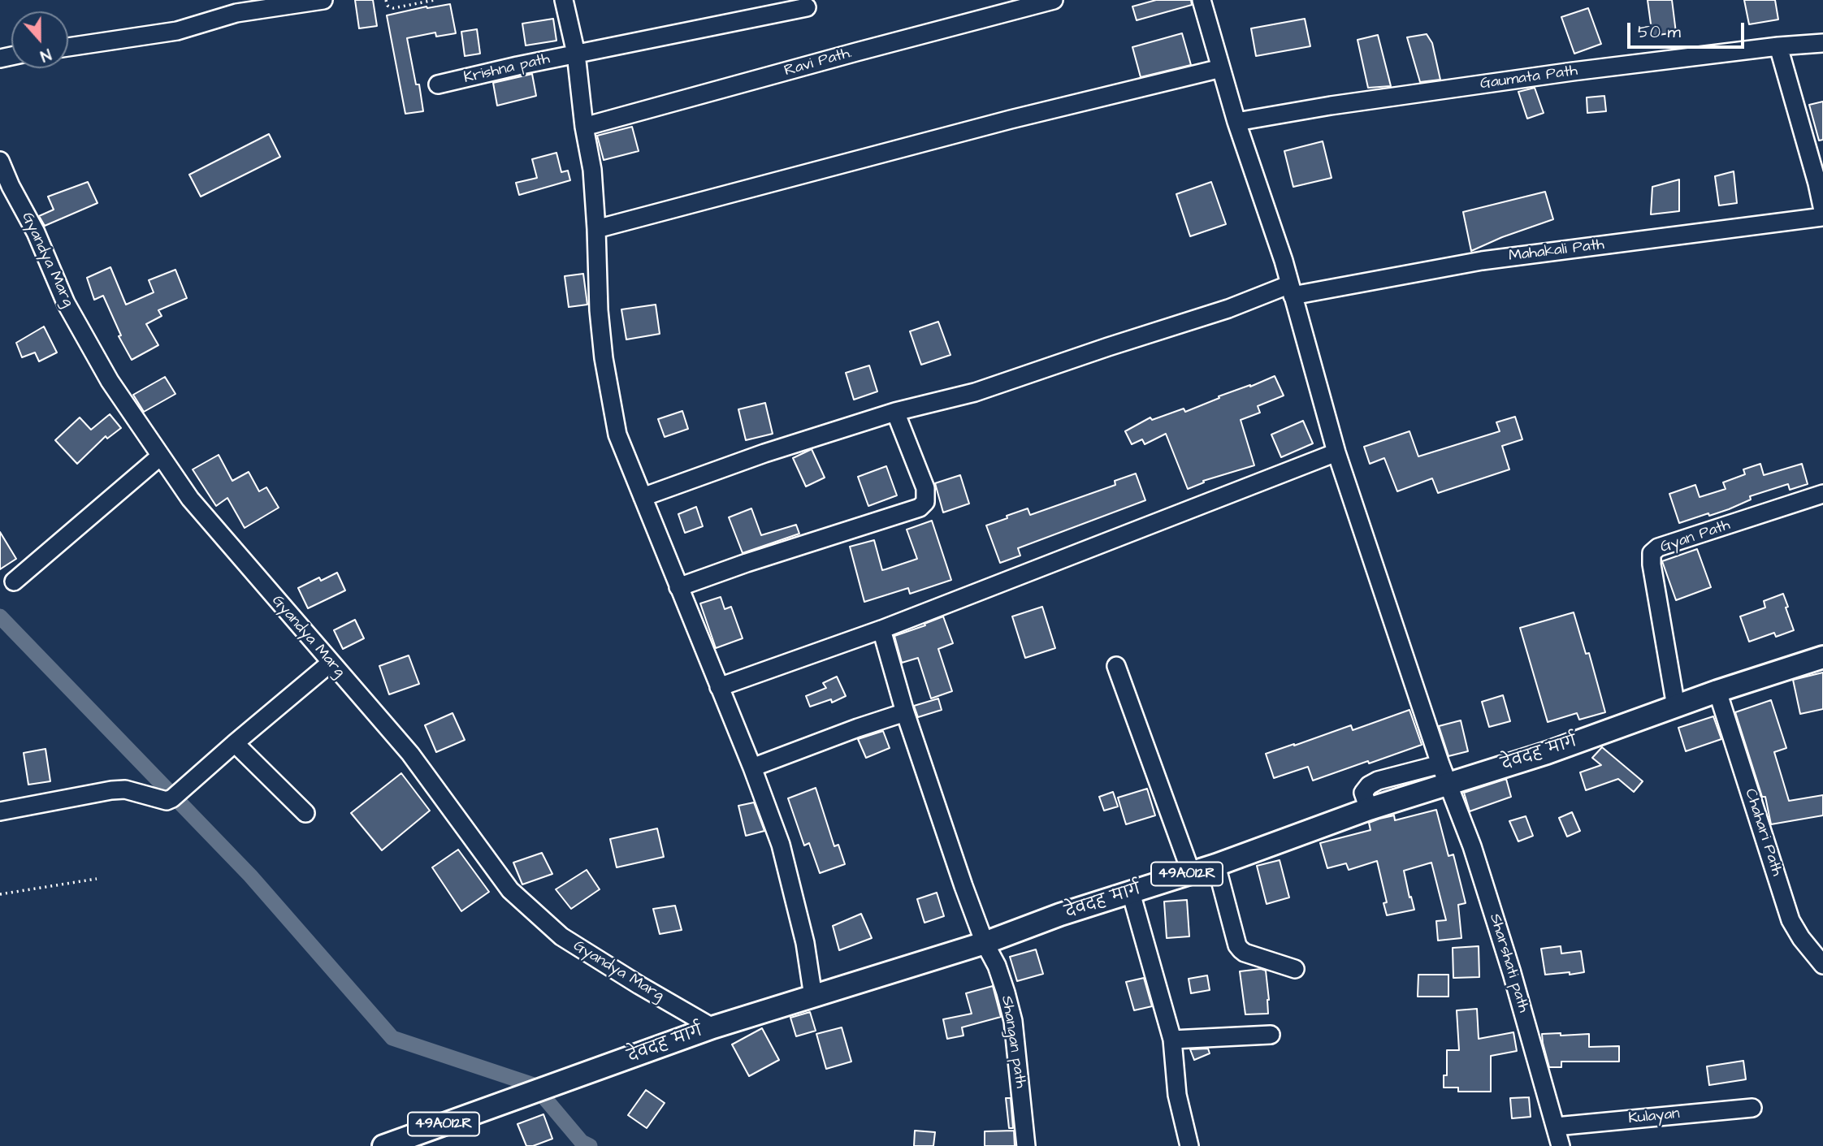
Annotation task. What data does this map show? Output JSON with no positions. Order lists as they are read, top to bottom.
{
  "streets": {
    "main road": ["देवदह मार्ग", "49A012R"],
    "street": [
      "Ravi Path.",
      "Krishna path",
      "Gaumata Path",
      "Mahakali Path",
      "Gyandya Marg",
      "Gyan Path",
      "Chahari Path",
      "Sharshati path",
      "Shangan path",
      "Kulayan"
    ]
  },
  "crossings": [
    ["Gaumata Path", "Sharshati path"],
    ["Mahakali Path", "Sharshati path"],
    ["Gyandya Marg", "देवदह मार्ग"],
    ["Gyan Path", "देवदह मार्ग"],
    ["देवदह मार्ग", "Chahari Path"],
    ["देवदह मार्ग", "Sharshati path"],
    ["देवदह मार्ग", "Shangan path"],
    ["Sharshati path", "Kulayan"]
  ],
  "scale_bar": "50 m",
  "north": "bottom"
}
